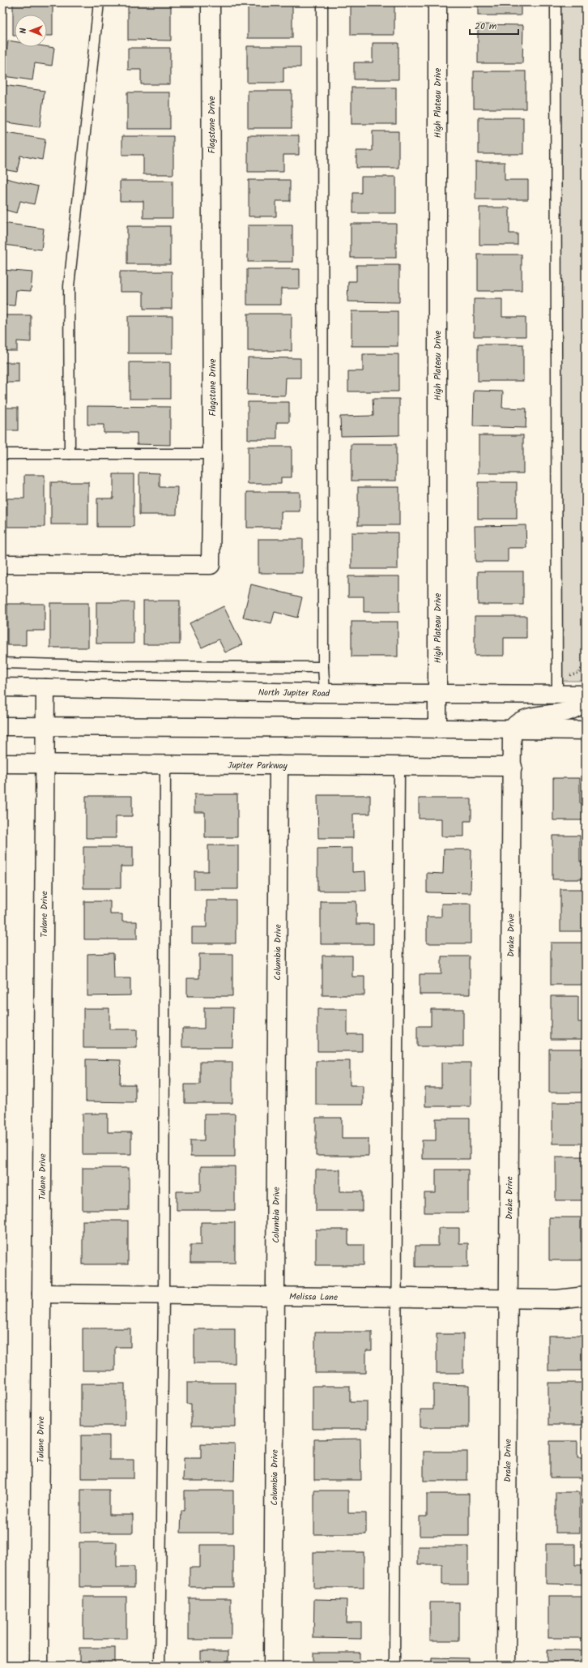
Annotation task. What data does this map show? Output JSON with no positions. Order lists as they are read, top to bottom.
{
  "streets": {
    "street": [
      "High Plateau Drive",
      "Flagstone Drive",
      "North Jupiter Road",
      "Jupiter Parkway",
      "Tulane Drive",
      "Drake Drive",
      "Columbia Drive",
      "Melissa Lane"
    ]
  },
  "crossings": [
    ["High Plateau Drive", "North Jupiter Road"],
    ["North Jupiter Road", "Tulane Drive"],
    ["Jupiter Parkway", "Tulane Drive"],
    ["Jupiter Parkway", "Drake Drive"],
    ["Jupiter Parkway", "Columbia Drive"],
    ["Tulane Drive", "Melissa Lane"],
    ["Drake Drive", "Melissa Lane"],
    ["Columbia Drive", "Melissa Lane"]
  ],
  "scale_bar": "20 m",
  "north": "left"
}
